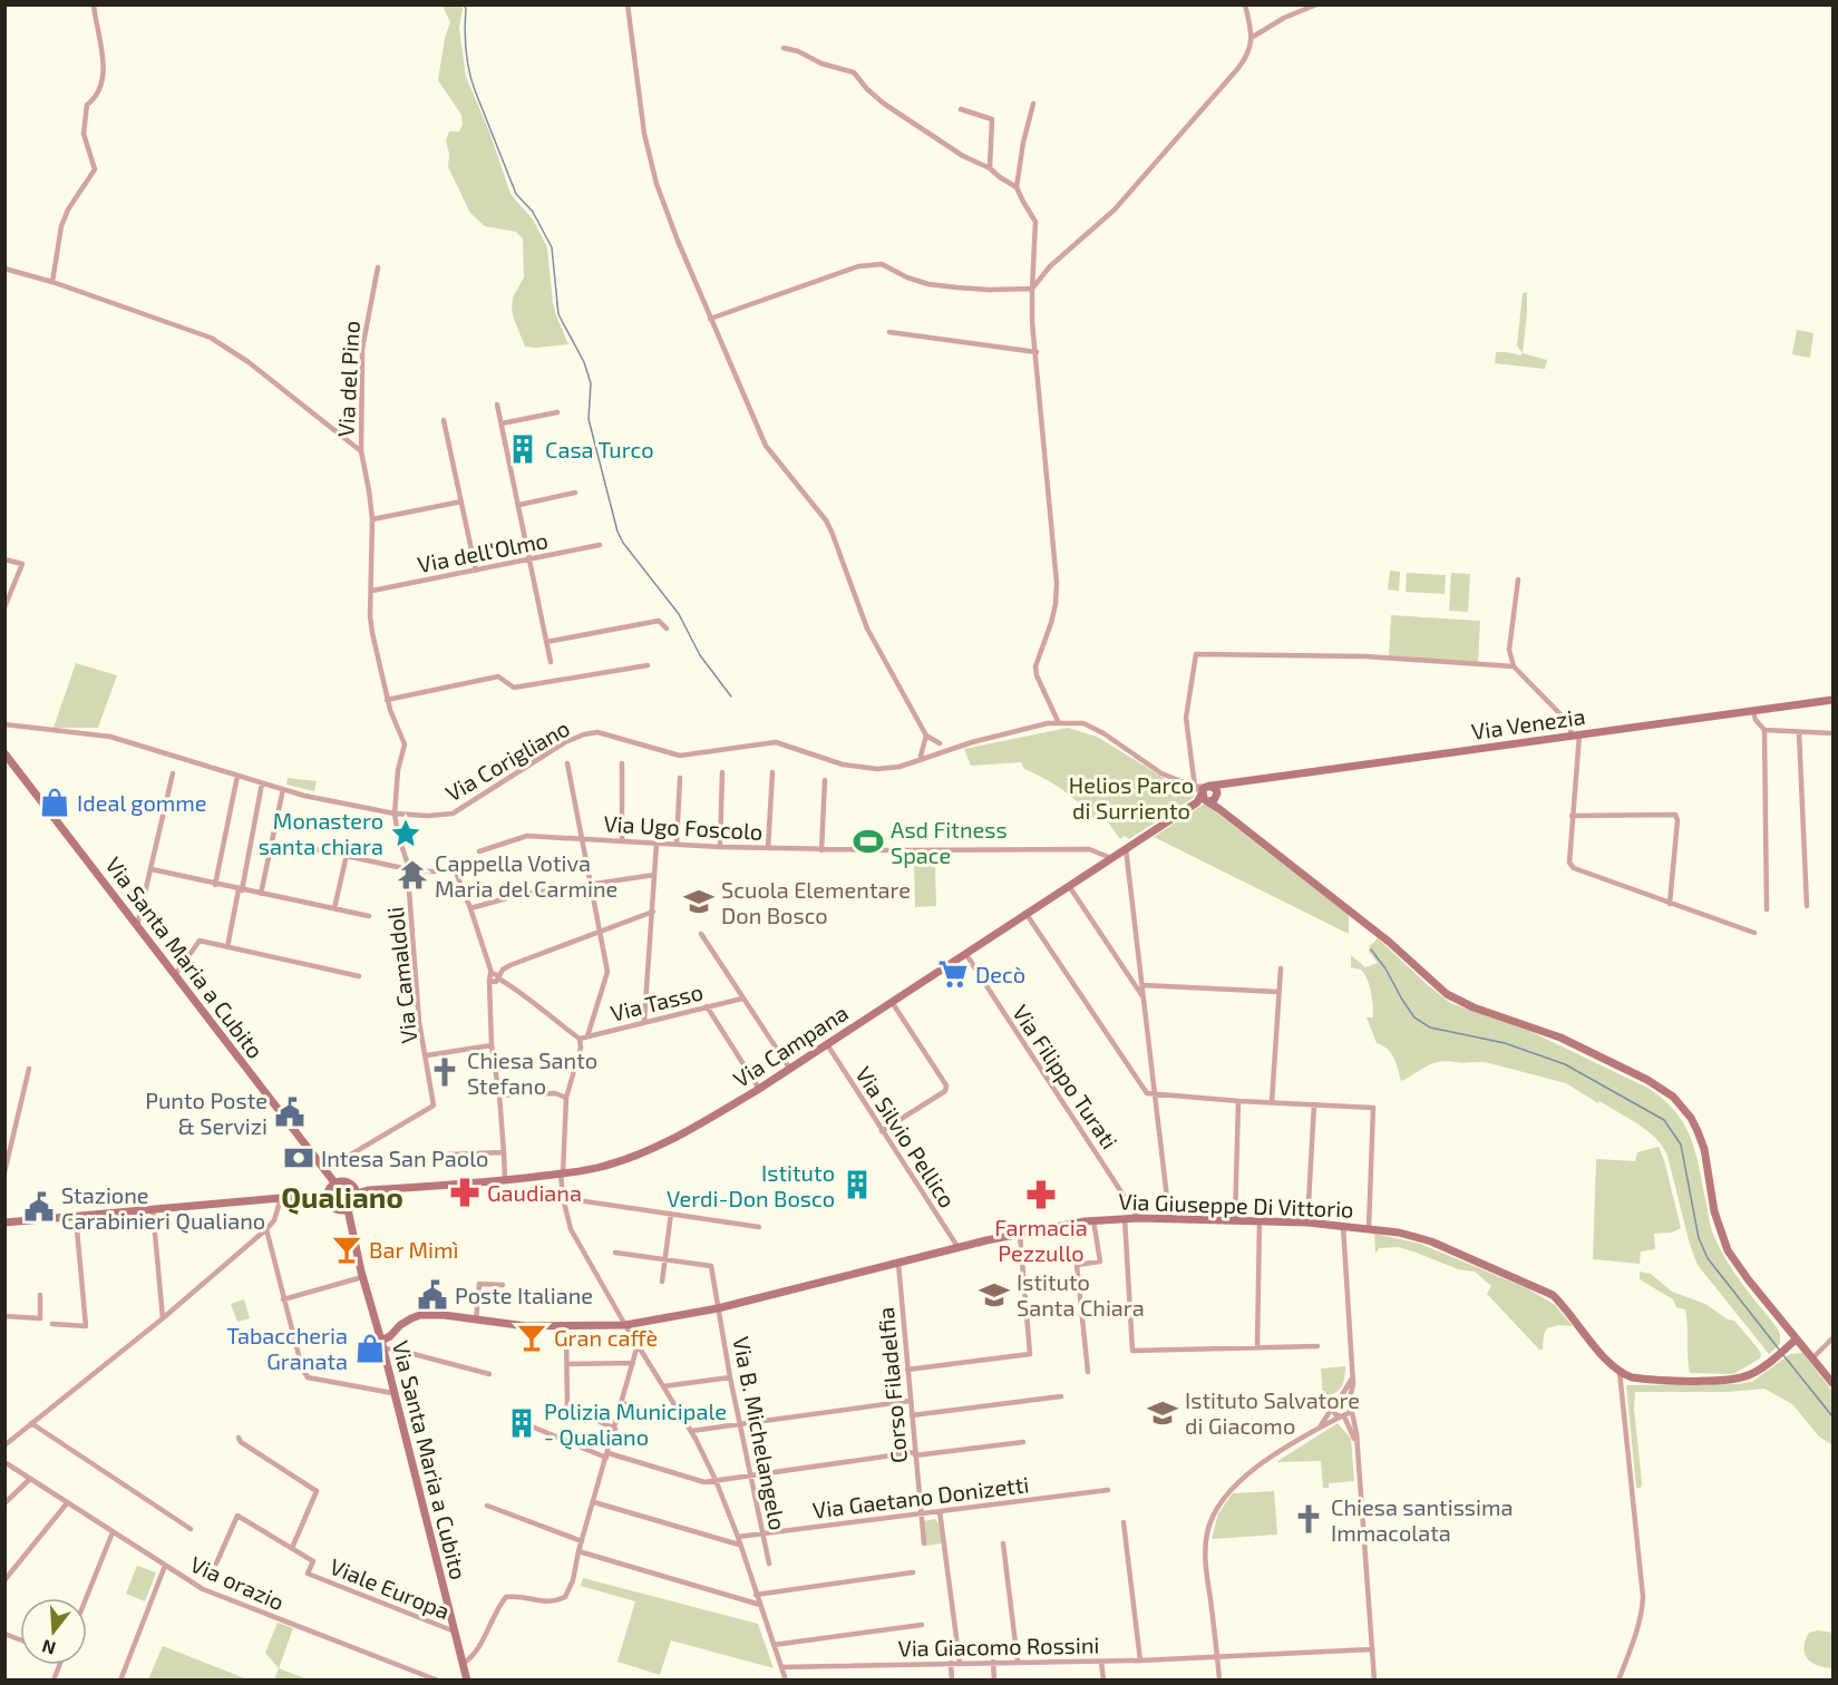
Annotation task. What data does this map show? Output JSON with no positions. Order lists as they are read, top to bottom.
{
  "streets": {
    "main road": [
      "Via Venezia",
      "Via Santa Maria a Cubito",
      "Via Campana",
      "Via Giuseppe Di Vittorio"
    ],
    "street": [
      "Via del Pino",
      "Via dell'Olmo",
      "Via Corigliano",
      "Via Ugo Foscolo",
      "Via Camaldoli",
      "Via Tasso",
      "Via Filippo Turati",
      "Via Silvio Pellico",
      "Corso Filadelfia",
      "Via B. Michelangelo",
      "Via Gaetano Donizetti",
      "Via orazio",
      "Viale Europa",
      "Via Giacomo Rossini"
    ]
  },
  "crossings": [
    ["Via del Pino", "Via dell'Olmo"],
    ["Via del Pino", "Via Camaldoli"],
    ["Via dell'Olmo", "Via Camaldoli"],
    ["Via Venezia", "Via Campana"],
    ["Via Corigliano", "Via Camaldoli"],
    ["Via Ugo Foscolo", "Via Campana"],
    ["Via Santa Maria a Cubito", "Via Camaldoli"],
    ["Via Santa Maria a Cubito", "Via Campana"],
    ["Via Santa Maria a Cubito", "Via Giuseppe Di Vittorio"],
    ["Via Santa Maria a Cubito", "Viale Europa"],
    ["Via Campana", "Via Filippo Turati"],
    ["Via Campana", "Via Silvio Pellico"],
    ["Via Filippo Turati", "Via Giuseppe Di Vittorio"],
    ["Via Silvio Pellico", "Via Giuseppe Di Vittorio"],
    ["Via Giuseppe Di Vittorio", "Corso Filadelfia"],
    ["Via Giuseppe Di Vittorio", "Via B. Michelangelo"],
    ["Corso Filadelfia", "Via Gaetano Donizetti"],
    ["Via B. Michelangelo", "Via Gaetano Donizetti"]
  ],
  "districts": ["Qualiano"],
  "parks": ["Helios Parco di Surriento"],
  "places": {
    "building": ["Casa Turco", "Istituto Verdi-Don Bosco", "Polizia Municipale - Qualiano"],
    "shop": ["Ideal gomme", "Tabaccheria Granata"],
    "place": ["Monastero santa chiara"],
    "sports": ["Asd Fitness Space"],
    "temple": ["Cappella Votiva Maria del Carmine"],
    "school or university": ["Scuola Elementare Don Bosco", "Istituto Santa Chiara", "Istituto Salvatore di Giacomo"],
    "supermarket": ["Decò"],
    "church": ["Chiesa Santo Stefano", "Chiesa santissima Immacolata"],
    "public building": ["Punto Poste & Servizi", "Stazione Carabinieri Qualiano", "Poste Italiane"],
    "bank": ["Intesa San Paolo"],
    "pharmacy": ["Gaudiana", "Farmacia Pezzullo"],
    "bar": ["Bar Mimì", "Gran caffè"]
  },
  "north": "bottom"
}
